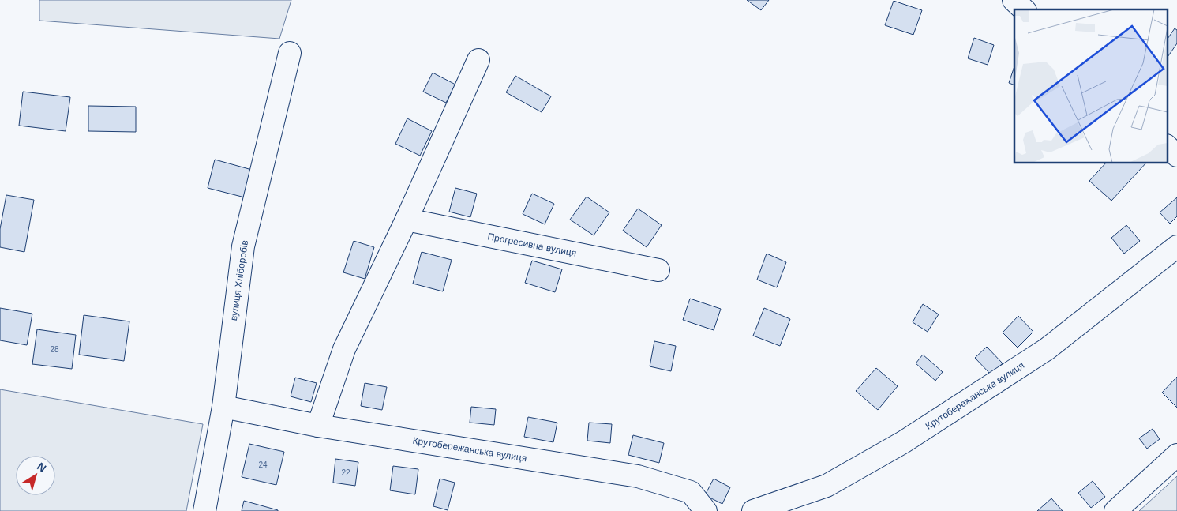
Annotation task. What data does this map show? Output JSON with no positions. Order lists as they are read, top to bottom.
{
  "streets": {
    "street": ["Прогресивна вулиця", "вулиця Хліборобів", "Крутобережанська вулиця"]
  },
  "crossings": [
    ["вулиця Хліборобів", "Крутобережанська вулиця"]
  ],
  "house_numbers": ["28", "24", "22"],
  "north": "top right"
}
